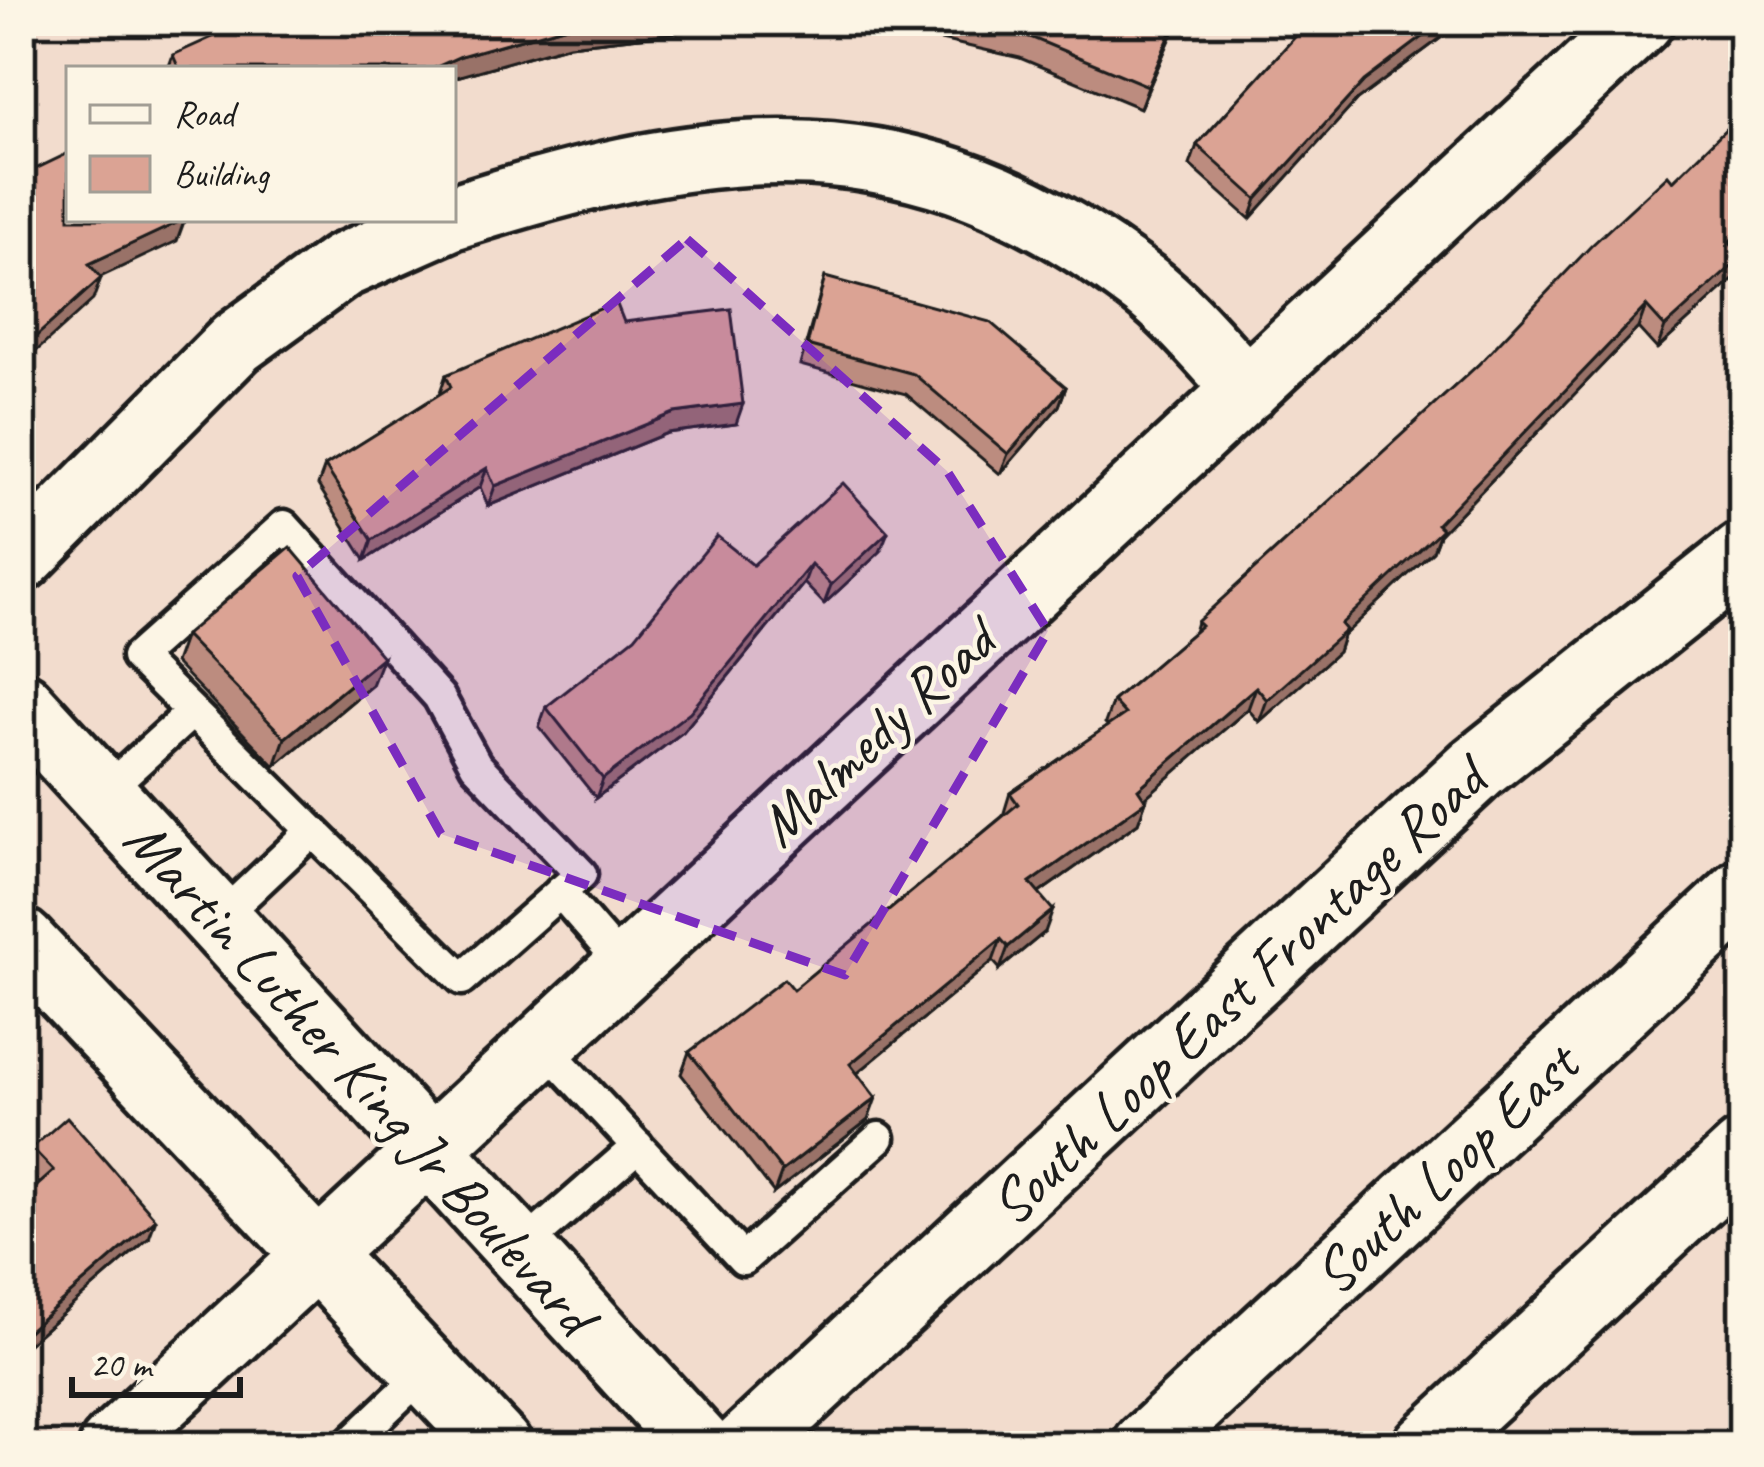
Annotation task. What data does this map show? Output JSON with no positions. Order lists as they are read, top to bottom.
{
  "streets": {
    "main road": ["South Loop East Frontage Road", "Martin Luther King Jr Boulevard", "South Loop East"],
    "street": ["Malmedy Road"]
  },
  "crossings": [
    ["Malmedy Road", "Martin Luther King Jr Boulevard"]
  ],
  "legend": ["Road", "Building"],
  "scale_bar": "20 m"
}
